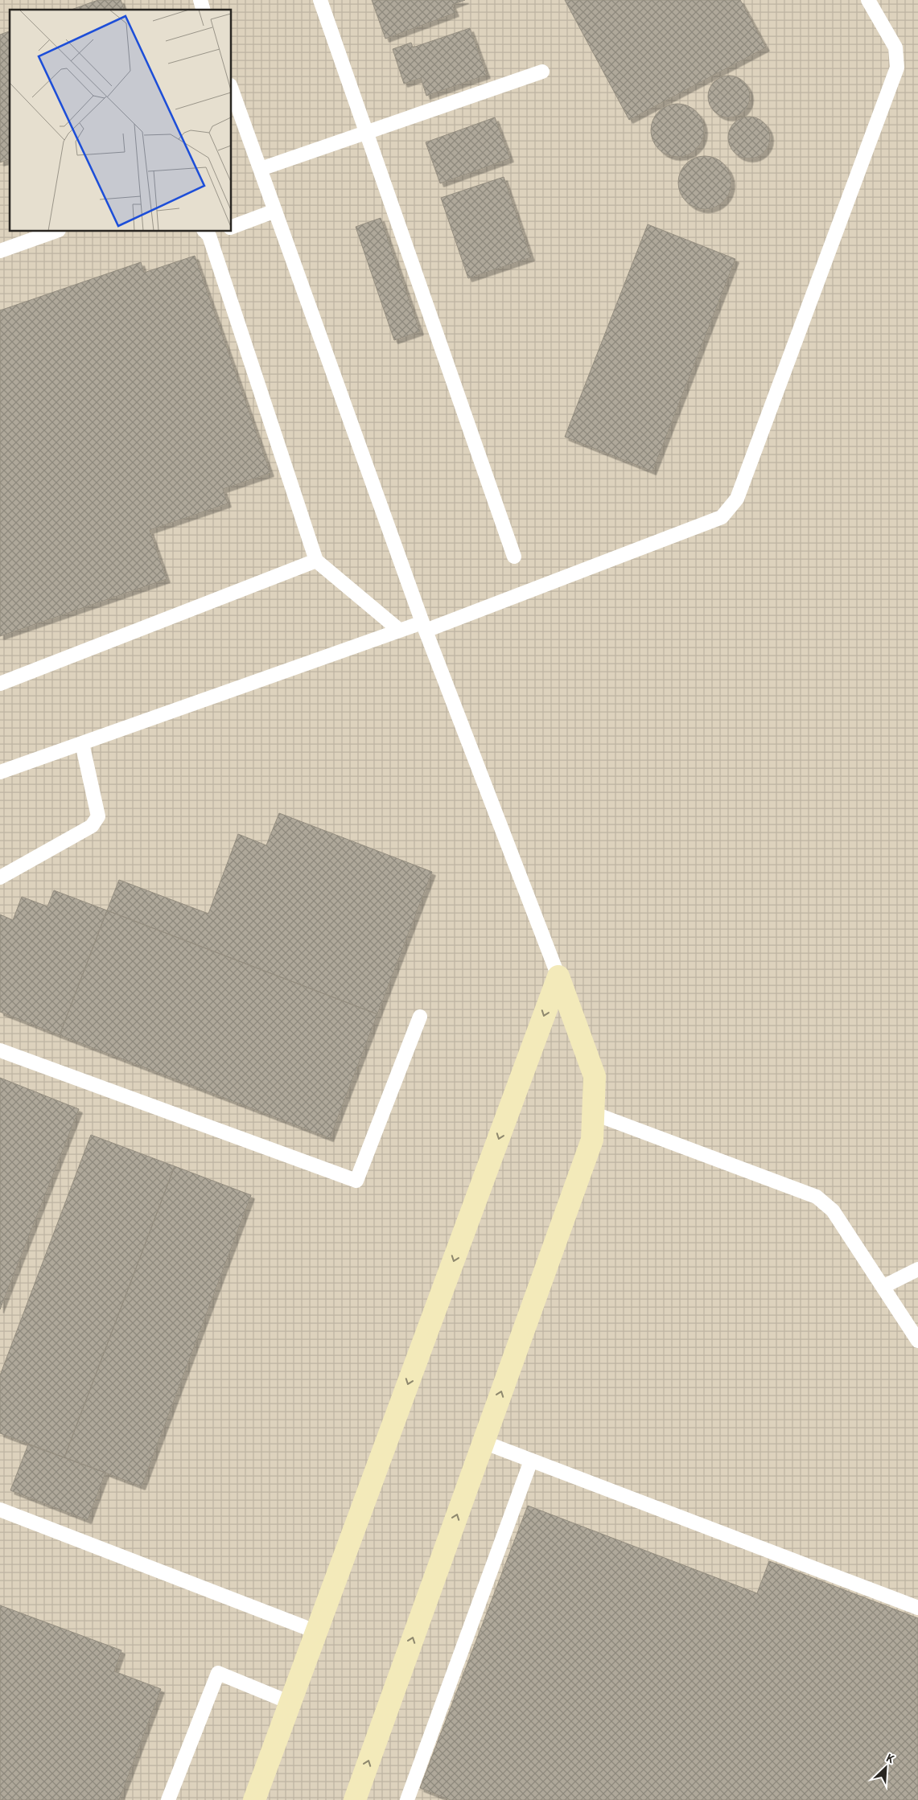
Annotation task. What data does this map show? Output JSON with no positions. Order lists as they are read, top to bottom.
{
  "north": "top right"
}
